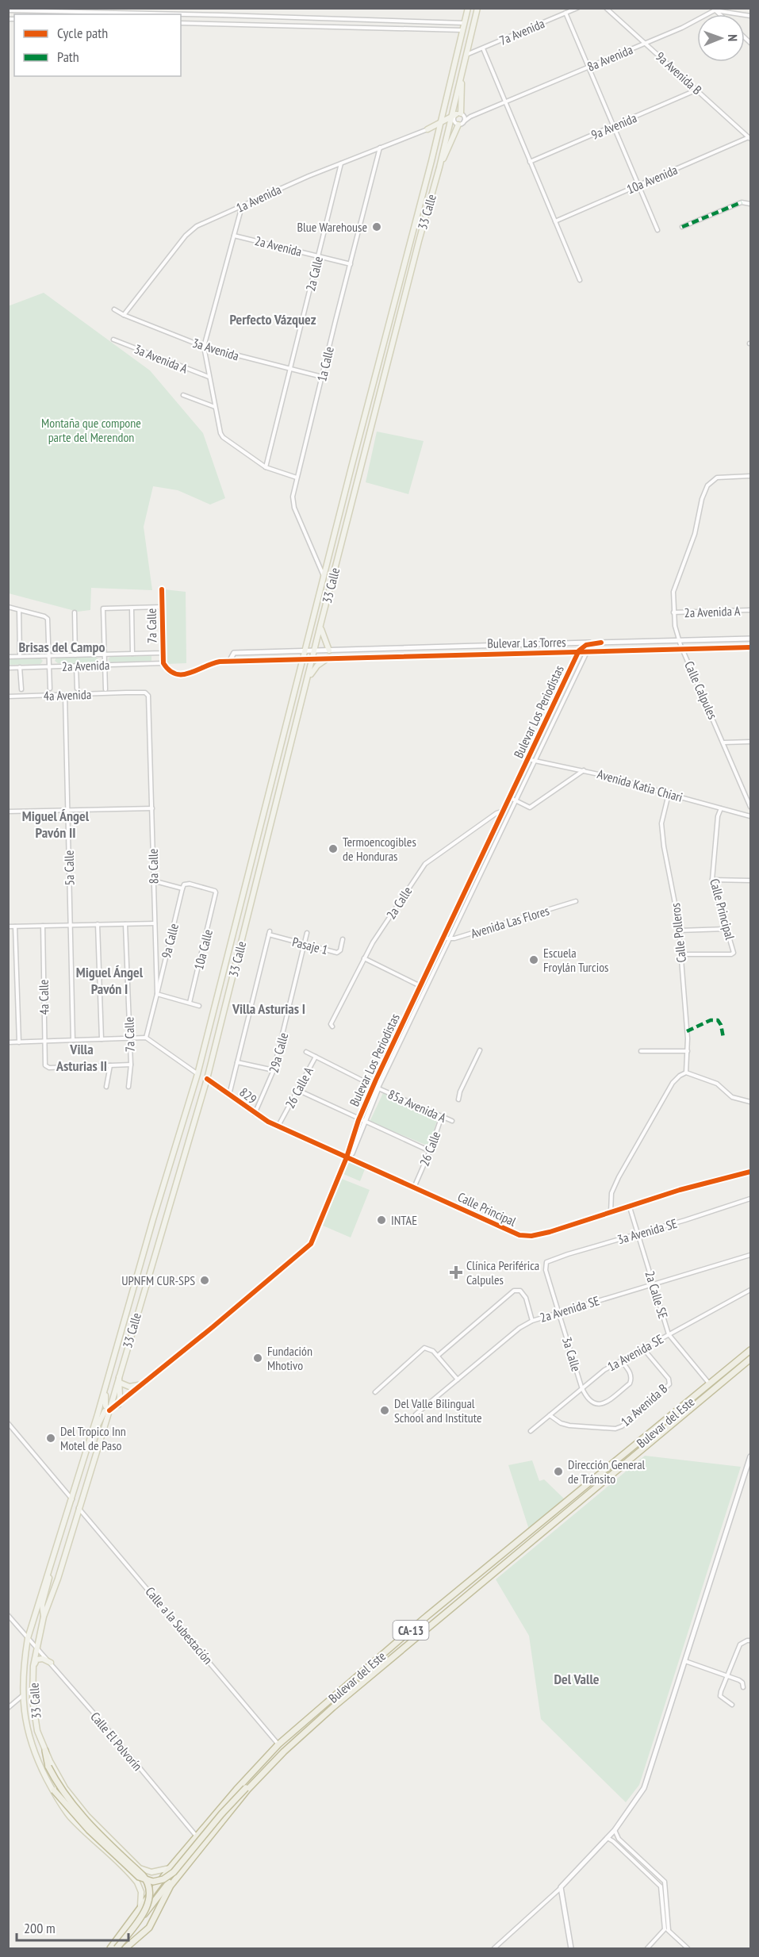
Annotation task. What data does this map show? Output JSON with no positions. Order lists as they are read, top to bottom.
{
  "streets": {
    "highway": ["Bulevar del Este", "CA-13"],
    "main road": ["33 Calle"],
    "street": [
      "7a Avenida",
      "8a Avenida",
      "9a Avenida B",
      "9a Avenida",
      "10a Avenida",
      "1a Avenida",
      "2a Avenida",
      "2a Calle",
      "3a Avenida",
      "3a Avenida A",
      "1a Calle",
      "2a Avenida A",
      "7a Calle",
      "Bulevar Las Torres",
      "Calle Calpules",
      "4a Avenida",
      "Bulevar Los Periodistas",
      "Avenida Katia Chiari",
      "8a Calle",
      "5a Calle",
      "Calle Principal",
      "Avenida Las Flores",
      "Calle Polleros",
      "9a Calle",
      "Pasaje 1",
      "10a Calle",
      "4a Calle",
      "29a Calle",
      "26 Calle A",
      "829",
      "85a Avenida A",
      "26 Calle",
      "3a Avenida SE",
      "2a Calle SE",
      "2a Avenida SE",
      "1a Avenida SE",
      "3a Calle",
      "1a Avenida B",
      "Calle a la Subestación",
      "Calle El Polvorín"
    ]
  },
  "crossings": [
    ["7a Avenida", "33 Calle"],
    ["8a Avenida", "9a Avenida B"],
    ["8a Avenida", "33 Calle"],
    ["9a Avenida B", "9a Avenida"],
    ["9a Avenida B", "10a Avenida"],
    ["1a Avenida", "2a Calle"],
    ["1a Avenida", "3a Avenida"],
    ["1a Avenida", "1a Calle"],
    ["33 Calle", "1a Calle"],
    ["33 Calle", "Bulevar Las Torres"],
    ["33 Calle", "Bulevar Los Periodistas"],
    ["33 Calle", "829"],
    ["33 Calle", "Bulevar del Este"],
    ["33 Calle", "Calle a la Subestación"],
    ["33 Calle", "Calle El Polvorín"],
    ["2a Avenida", "2a Calle"],
    ["2a Avenida", "1a Calle"],
    ["2a Avenida", "7a Calle"],
    ["2a Calle", "3a Avenida"],
    ["2a Calle", "Bulevar Los Periodistas"],
    ["3a Avenida", "1a Calle"],
    ["2a Avenida A", "Calle Calpules"],
    ["Bulevar Las Torres", "Calle Calpules"],
    ["Bulevar Las Torres", "Bulevar Los Periodistas"],
    ["4a Avenida", "8a Calle"],
    ["4a Avenida", "5a Calle"],
    ["Bulevar Los Periodistas", "Avenida Katia Chiari"],
    ["Bulevar Los Periodistas", "Calle Principal"],
    ["Bulevar Los Periodistas", "Avenida Las Flores"],
    ["Bulevar Los Periodistas", "85a Avenida A"],
    ["Avenida Katia Chiari", "Calle Principal"],
    ["Avenida Katia Chiari", "Calle Polleros"],
    ["8a Calle", "9a Calle"],
    ["Calle Principal", "Calle Polleros"],
    ["Calle Principal", "26 Calle A"],
    ["Calle Principal", "829"],
    ["Calle Principal", "26 Calle"],
    ["Calle Principal", "2a Calle SE"],
    ["9a Calle", "10a Calle"],
    ["Pasaje 1", "29a Calle"],
    ["29a Calle", "829"],
    ["26 Calle A", "829"],
    ["26 Calle A", "85a Avenida A"],
    ["85a Avenida A", "26 Calle"],
    ["3a Avenida SE", "2a Calle SE"],
    ["3a Avenida SE", "3a Calle"],
    ["2a Calle SE", "2a Avenida SE"],
    ["2a Calle SE", "1a Avenida SE"],
    ["2a Calle SE", "Bulevar del Este"],
    ["2a Avenida SE", "3a Calle"],
    ["1a Avenida SE", "3a Calle"],
    ["1a Avenida SE", "1a Avenida B"],
    ["Bulevar del Este", "Calle a la Subestación"],
    ["Bulevar del Este", "Calle El Polvorín"]
  ],
  "districts": [
    "Perfecto Vázquez",
    "Brisas del Campo",
    "Miguel Ángel Pavón II",
    "Miguel Ángel Pavón I",
    "Villa Asturias I",
    "Villa Asturias II",
    "Del Valle"
  ],
  "parks": ["Montaña que compone parte del Merendon"],
  "places": {
    "other": [
      "Blue Warehouse",
      "Termoencogibles de Honduras",
      "Escuela Froylán Turcios",
      "INTAE",
      "UPNFM CUR-SPS",
      "Fundación Mhotivo",
      "Del Valle Bilingual School and Institute",
      "Del Tropico Inn Motel de Paso",
      "Dirección General de Tránsito"
    ],
    "health": ["Clínica Periférica Calpules"]
  },
  "legend": ["Cycle path", "Path"],
  "scale_bar": "200 m",
  "north": "right"
}
